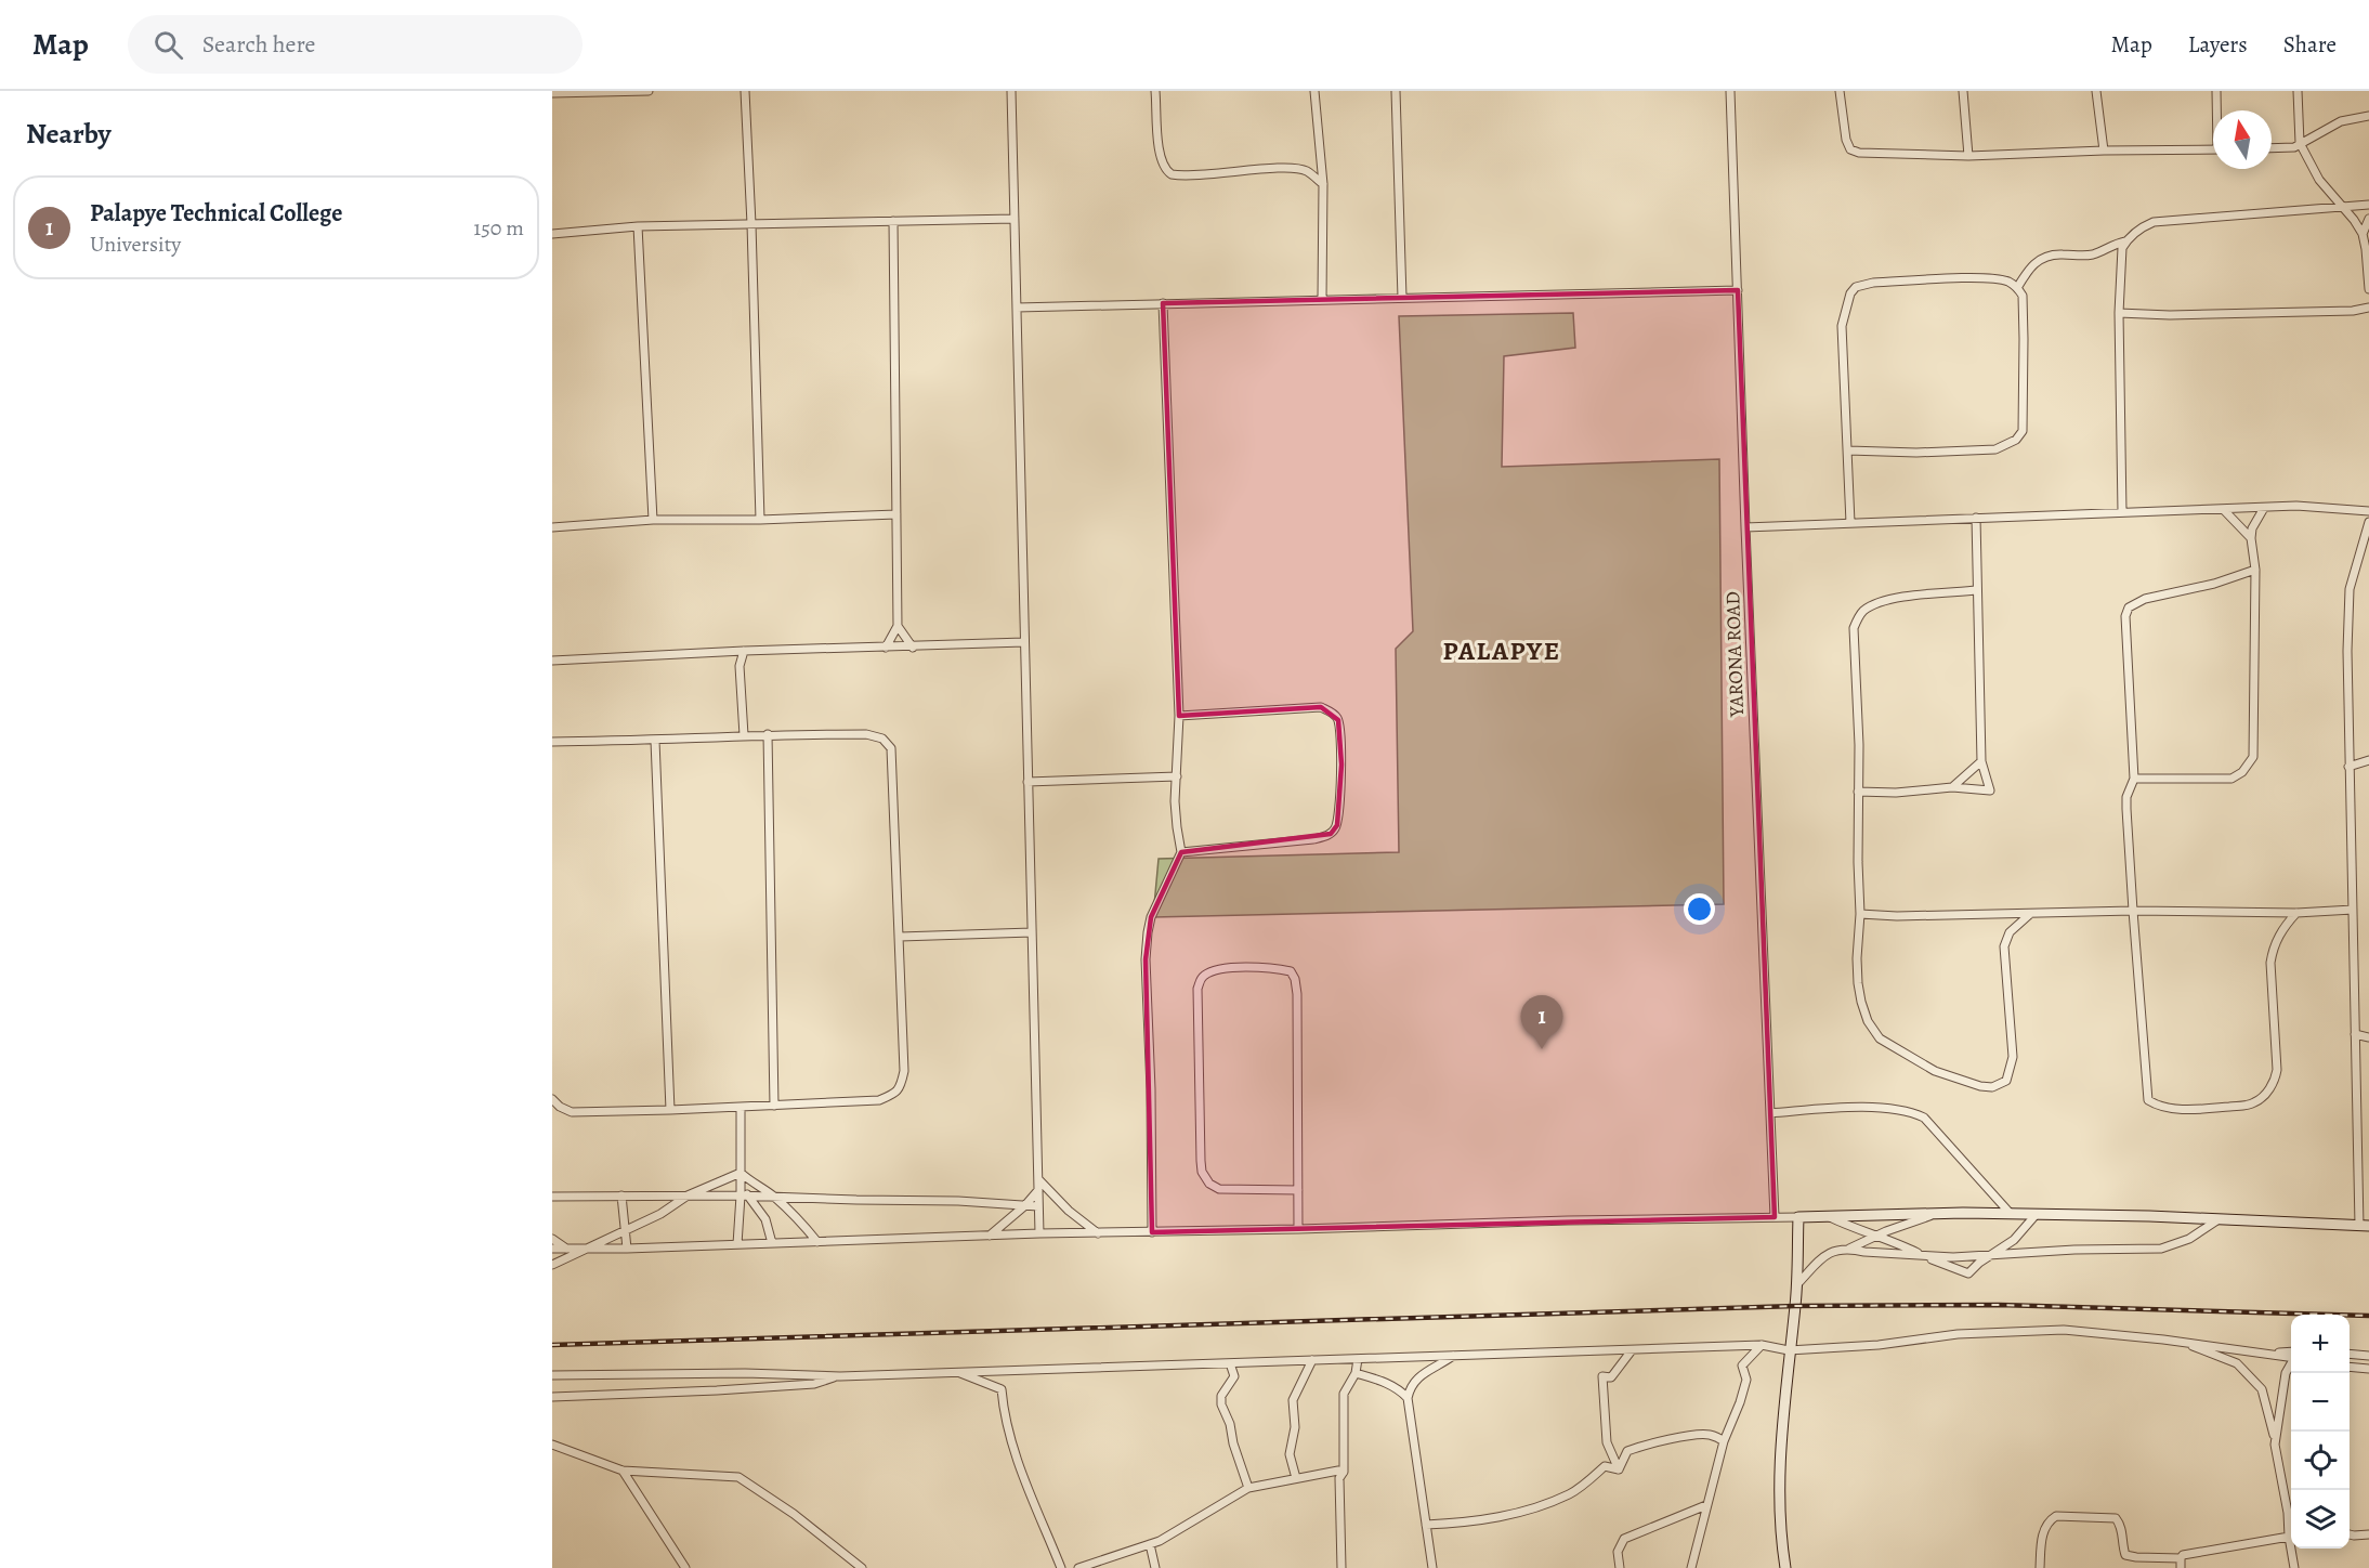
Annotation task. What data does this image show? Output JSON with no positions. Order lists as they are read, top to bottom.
{
  "streets": {
    "street": ["YARONA ROAD"]
  },
  "districts": ["PALAPYE"],
  "north": "top",
  "page": {
    "header": "Map",
    "search": "Search here",
    "nav": ["Map", "Layers", "Share"],
    "heading": "Nearby",
    "list": [
      {
        "mark": "1",
        "name": "Palapye Technical College",
        "note": "University",
        "value": "150 m"
      }
    ],
    "pins": "1",
    "map_buttons": ["+", "−"]
  }
}
